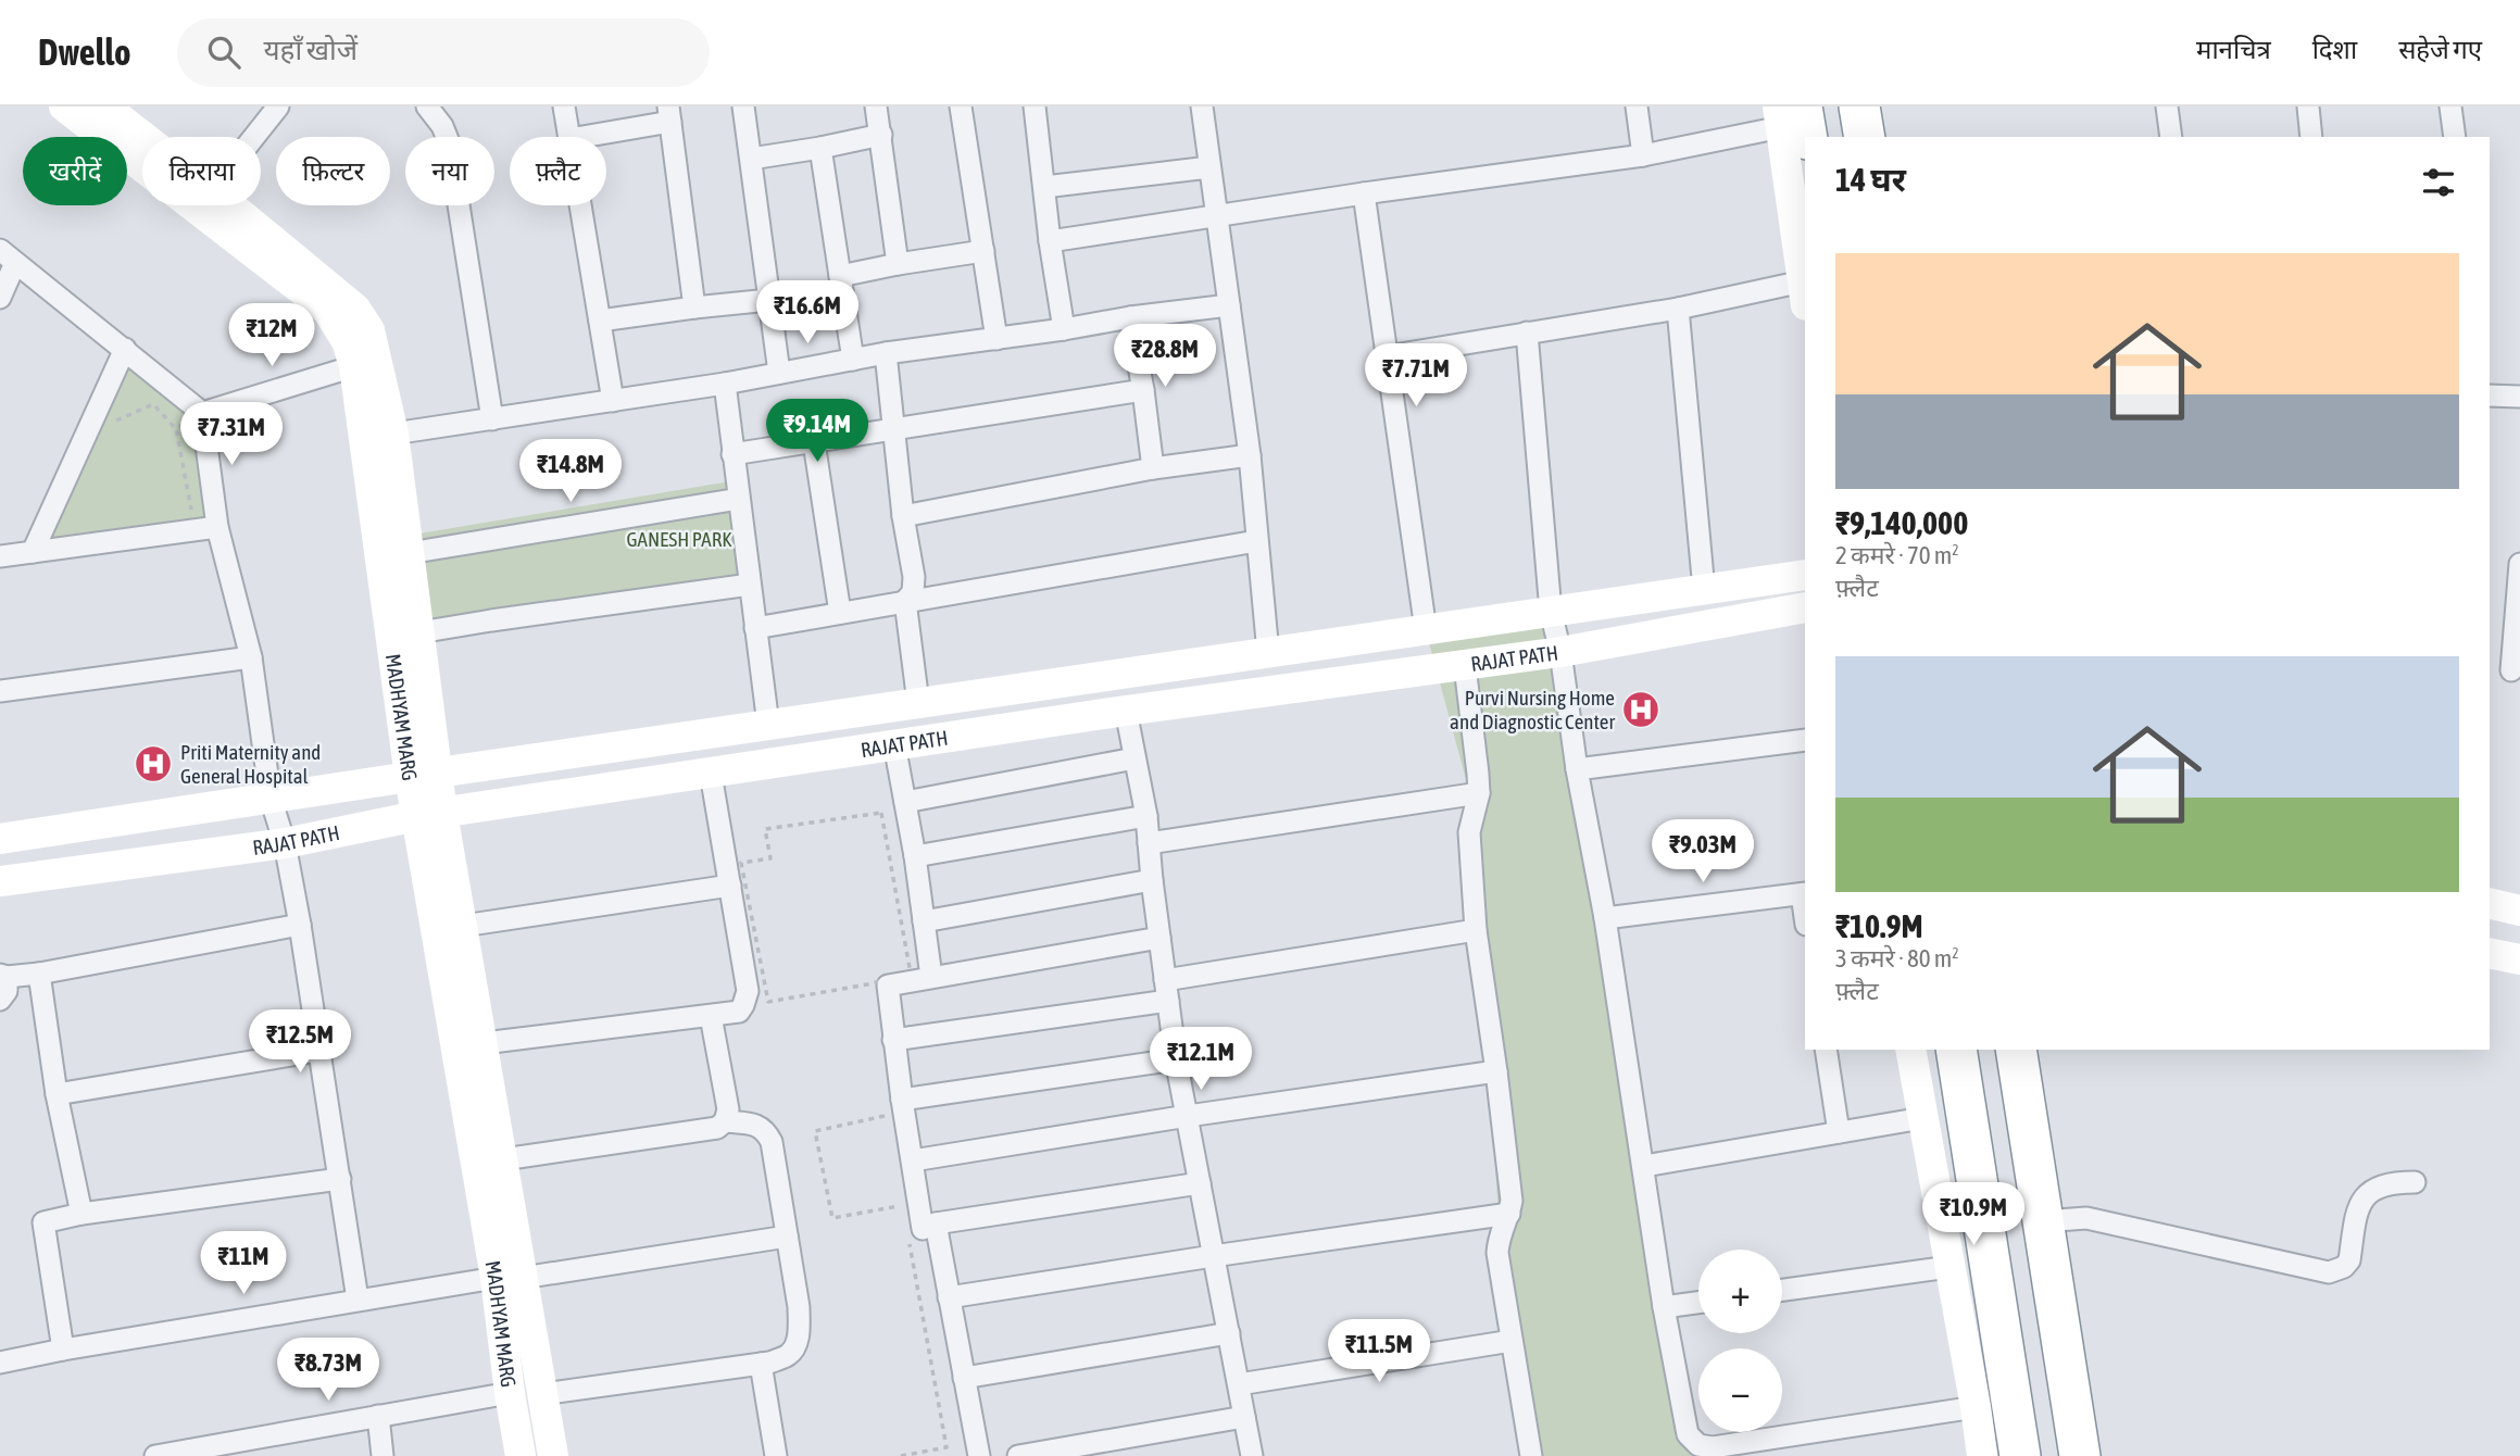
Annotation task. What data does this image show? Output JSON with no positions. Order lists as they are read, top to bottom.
{
  "streets": {
    "street": ["RAJAT PATH", "MADHYAM MARG"]
  },
  "crossings": [
    ["RAJAT PATH", "MADHYAM MARG"]
  ],
  "parks": ["GANESH PARK"],
  "places": {
    "hospital": ["Purvi Nursing Home and Diagnostic Center", "Priti Maternity and General Hospital"]
  },
  "page": {
    "header": "Dwello",
    "search": "यहाँ खोजें",
    "nav": ["मानचित्र", "दिशा", "सहेजे गए"],
    "chip": [
      "खरीदें",
      "किराया",
      "फ़िल्टर",
      "नया",
      "फ़्लैट"
    ],
    "heading": "14 घर",
    "list": [
      {
        "name": "₹9,140,000",
        "note": "2 कमरे · 70 m² · फ़्लैट"
      },
      {
        "name": "₹10.9M",
        "note": "3 कमरे · 80 m² · फ़्लैट"
      }
    ],
    "price": [
      "₹16.6M",
      "₹12M",
      "₹28.8M",
      "₹7.71M",
      "₹9.14M",
      "₹7.31M",
      "₹14.8M",
      "₹9.03M",
      "₹12.5M",
      "₹12.1M",
      "₹10.9M",
      "₹11M",
      "₹11.5M",
      "₹8.73M"
    ],
    "map_buttons": ["+", "−"]
  }
}
